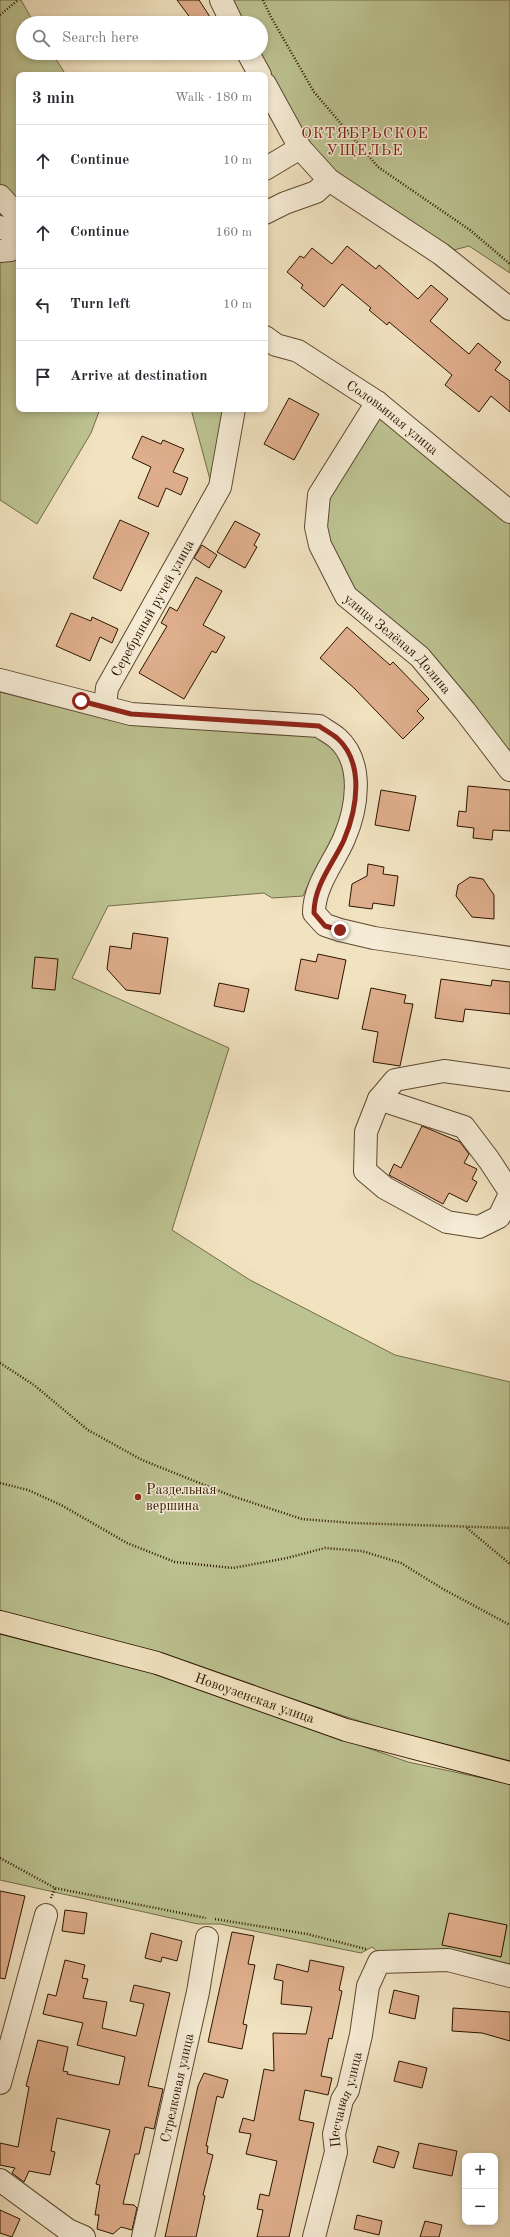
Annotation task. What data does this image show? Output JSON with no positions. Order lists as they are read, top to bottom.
{
  "streets": {
    "main road": ["Новоузенская улица"],
    "street": [
      "Соловьиная улица",
      "Серебряный ручей улица",
      "улица Зелёная Долина",
      "Стрелковая улица",
      "Песчаная улица"
    ]
  },
  "crossings": [
    ["Соловьиная улица", "улица Зелёная Долина"]
  ],
  "districts": ["ОКТЯБРЬСКОЕ УЩЕЛЬЕ"],
  "places": ["Раздельная вершина"],
  "page": {
    "search": "Search here",
    "heading": ["3 min", "Walk · 180 m"],
    "list": [
      ["Continue", "10 m"],
      ["Continue", "160 m"],
      ["Turn left", "10 m"],
      "Arrive at destination"
    ],
    "map_buttons": ["+", "−"]
  }
}
